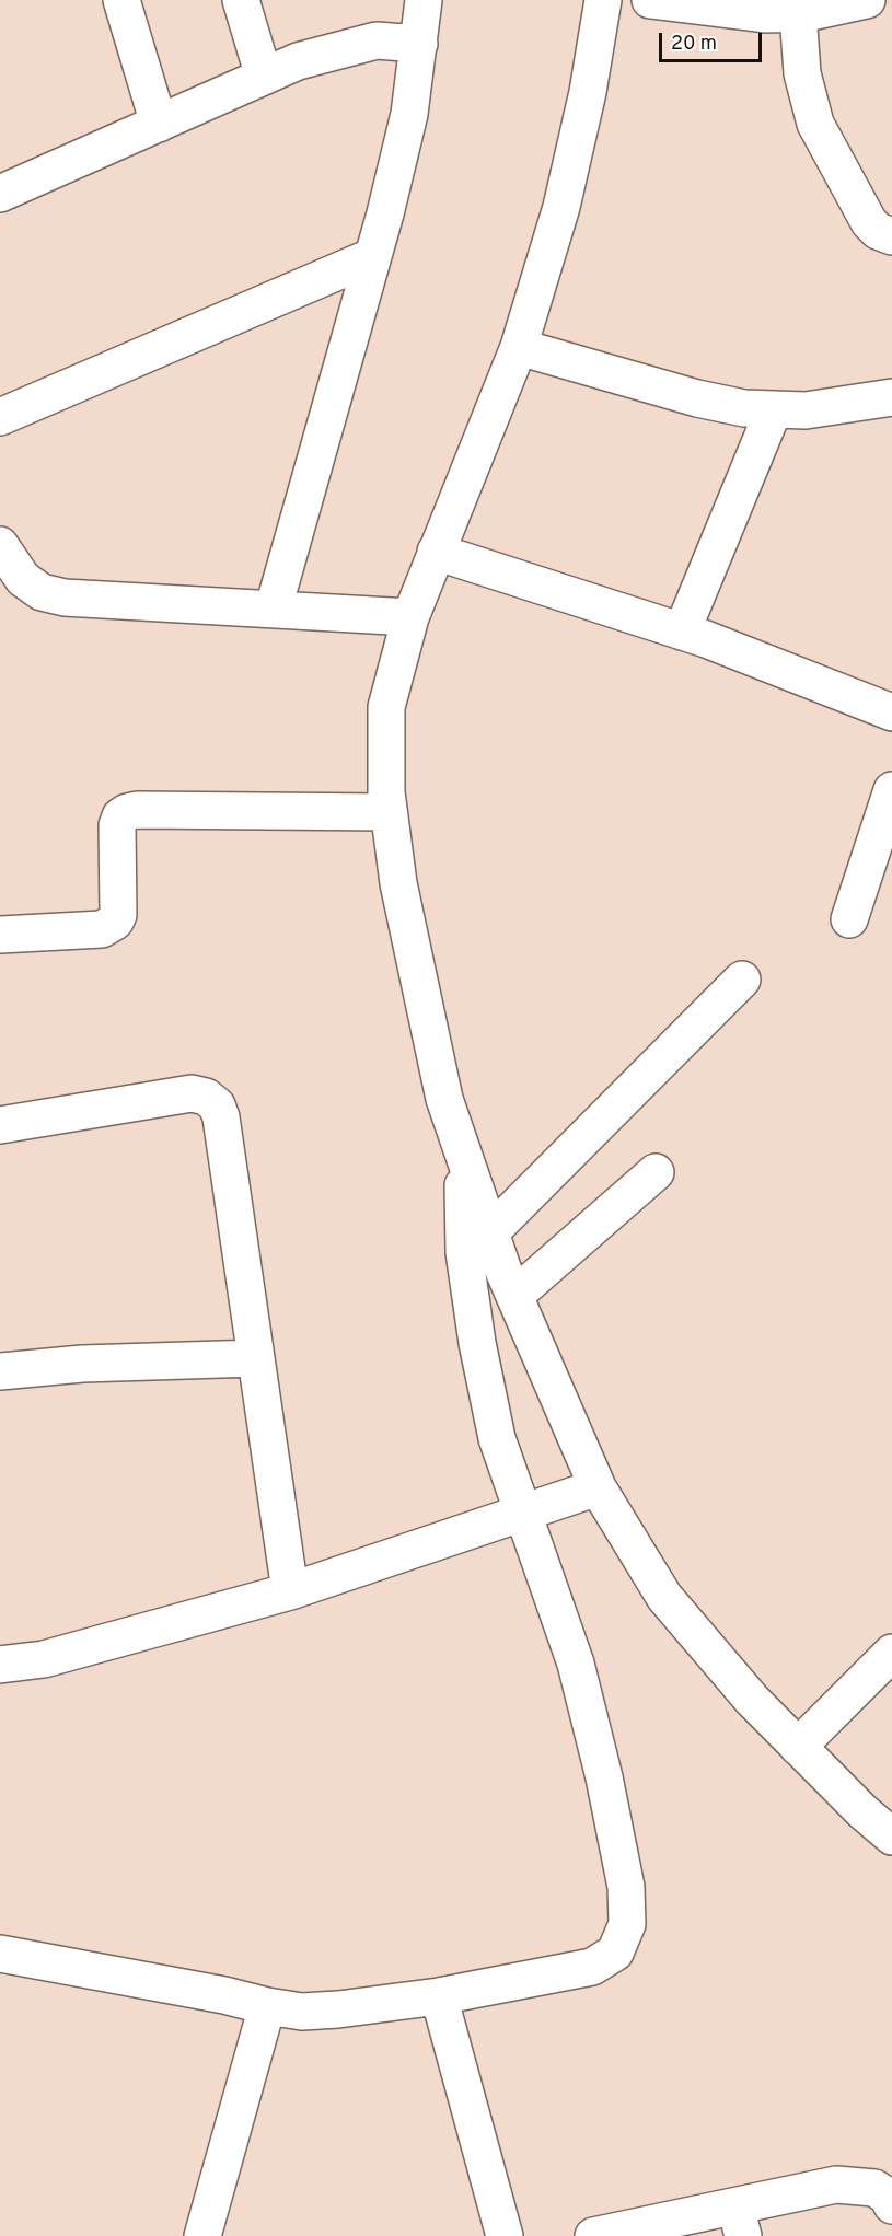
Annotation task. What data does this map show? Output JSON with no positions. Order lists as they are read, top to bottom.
{
  "scale_bar": "20 m"
}
